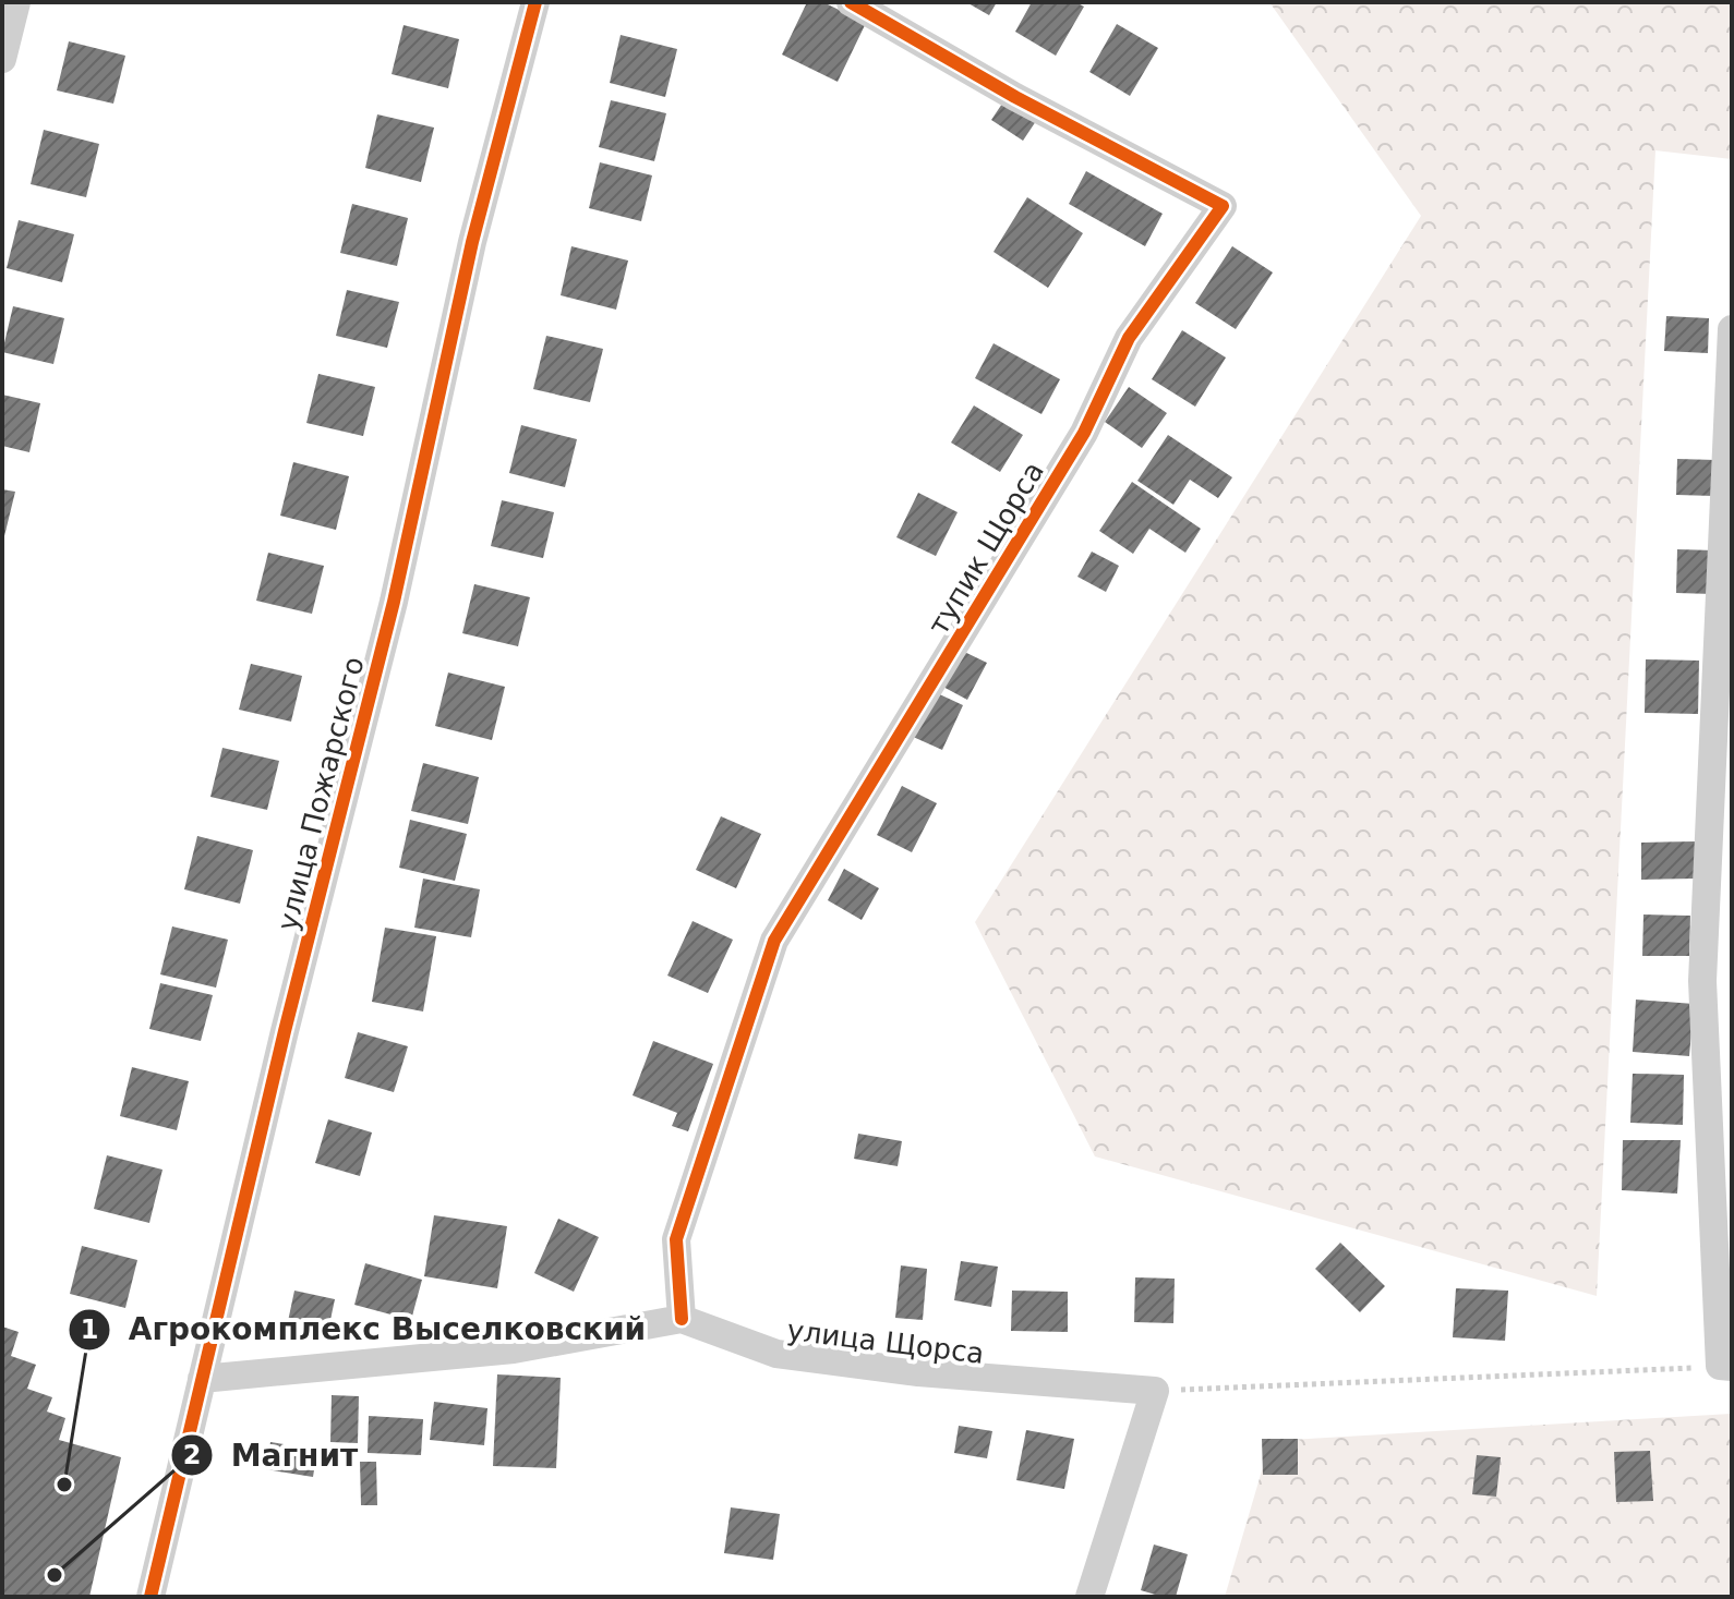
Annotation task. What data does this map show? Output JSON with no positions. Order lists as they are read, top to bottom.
{
  "streets": {
    "street": ["тупик Щорса", "улица Пожарского", "улица Щорса"]
  },
  "crossings": [
    ["тупик Щорса", "улица Щорса"]
  ],
  "places": ["Агрокомплекс Выселковский", "Магнит"]
}
